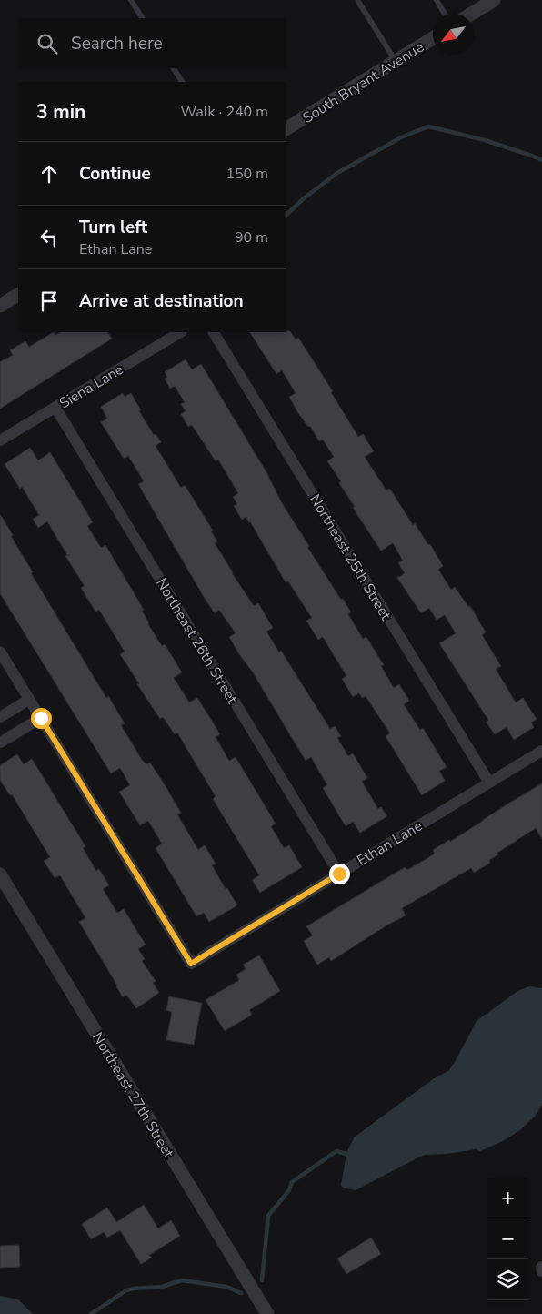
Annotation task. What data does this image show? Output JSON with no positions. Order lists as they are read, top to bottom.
{
  "streets": {
    "street": [
      "South Bryant Avenue",
      "Siena Lane",
      "Northeast 25th Street",
      "Northeast 26th Street",
      "Ethan Lane",
      "Northeast 27th Street"
    ]
  },
  "crossings": [
    ["Siena Lane", "Northeast 26th Street"],
    ["Northeast 25th Street", "Ethan Lane"],
    ["Northeast 26th Street", "Ethan Lane"]
  ],
  "north": "bottom left",
  "page": {
    "search": "Search here",
    "heading": ["3 min", "Walk · 240 m"],
    "list": [
      ["Continue", "150 m"],
      ["Turn left", "Ethan Lane", "90 m"],
      "Arrive at destination"
    ],
    "map_buttons": ["+", "−"]
  }
}
